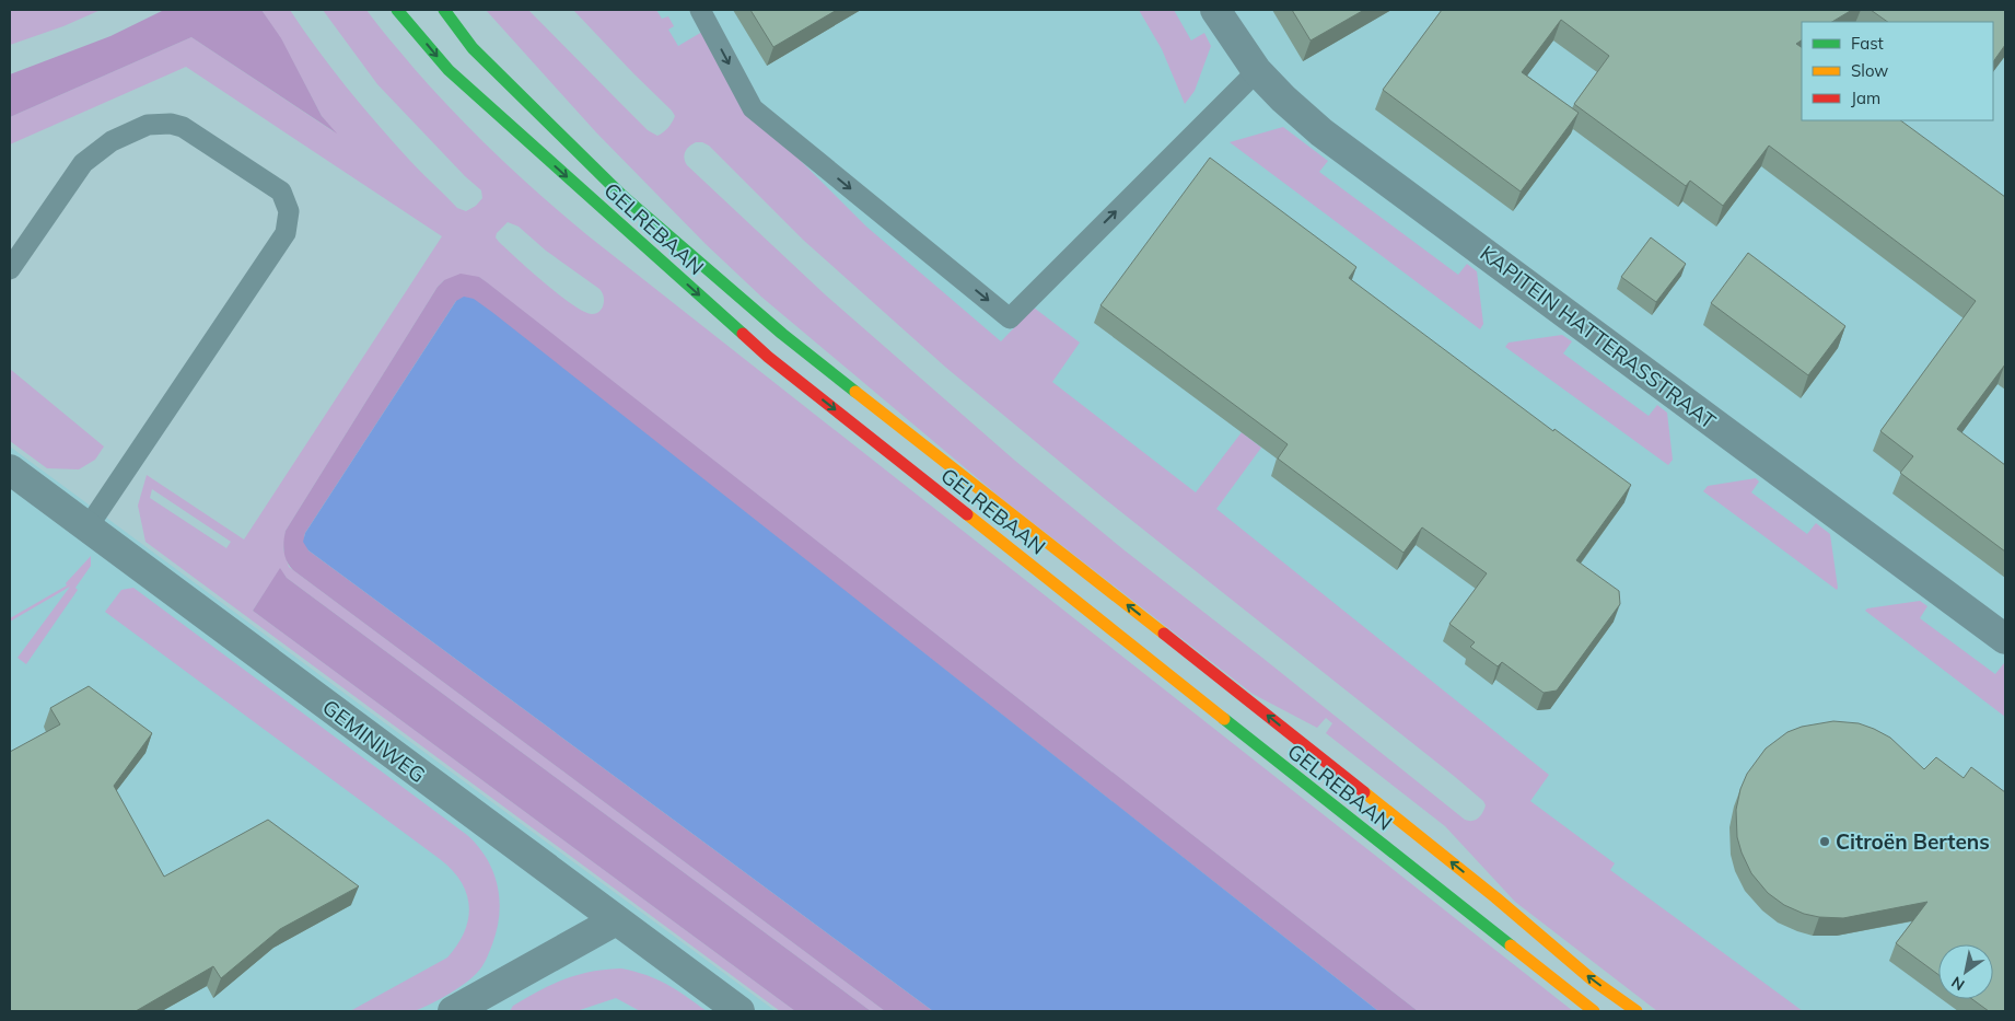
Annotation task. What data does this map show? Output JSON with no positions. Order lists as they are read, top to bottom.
{
  "streets": {
    "street": ["GELREBAAN", "KAPITEIN HATTERASSTRAAT", "GEMINIWEG"]
  },
  "places": ["Citroën Bertens"],
  "legend": ["Fast", "Slow", "Jam"],
  "north": "bottom left"
}
